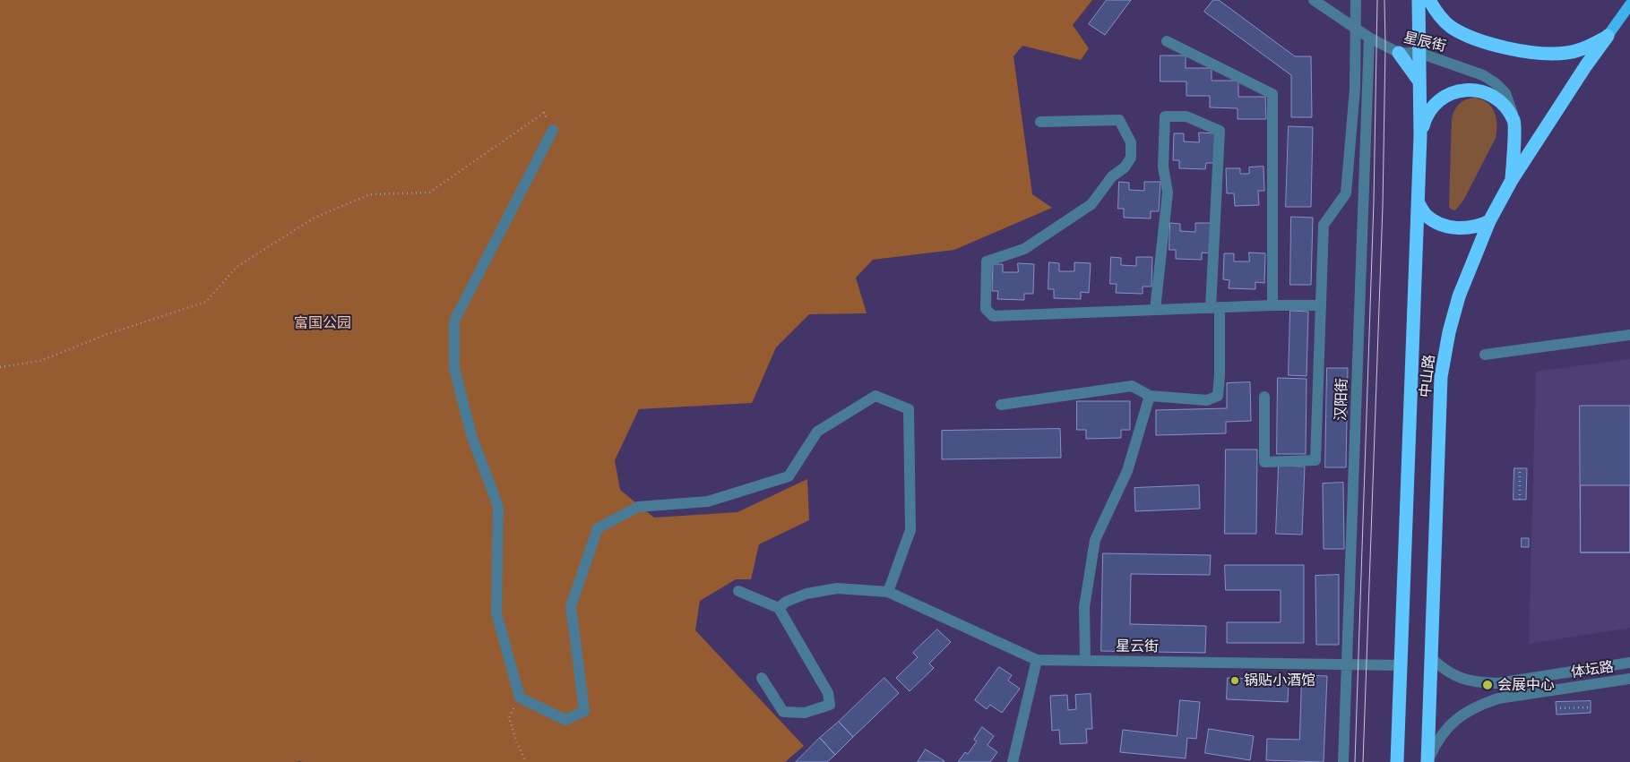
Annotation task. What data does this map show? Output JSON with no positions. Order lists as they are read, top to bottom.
{
  "streets": {
    "highway": ["中山路"],
    "street": [
      "星辰街",
      "汉阳街",
      "星云街",
      "体坛路"
    ]
  },
  "crossings": [
    ["星辰街", "中山路"],
    ["星辰街", "汉阳街"],
    ["中山路", "星云街"],
    ["中山路", "体坛路"],
    ["汉阳街", "星云街"]
  ],
  "parks": ["富国公园"],
  "places": ["锅贴小酒馆", "会展中心"]
}
